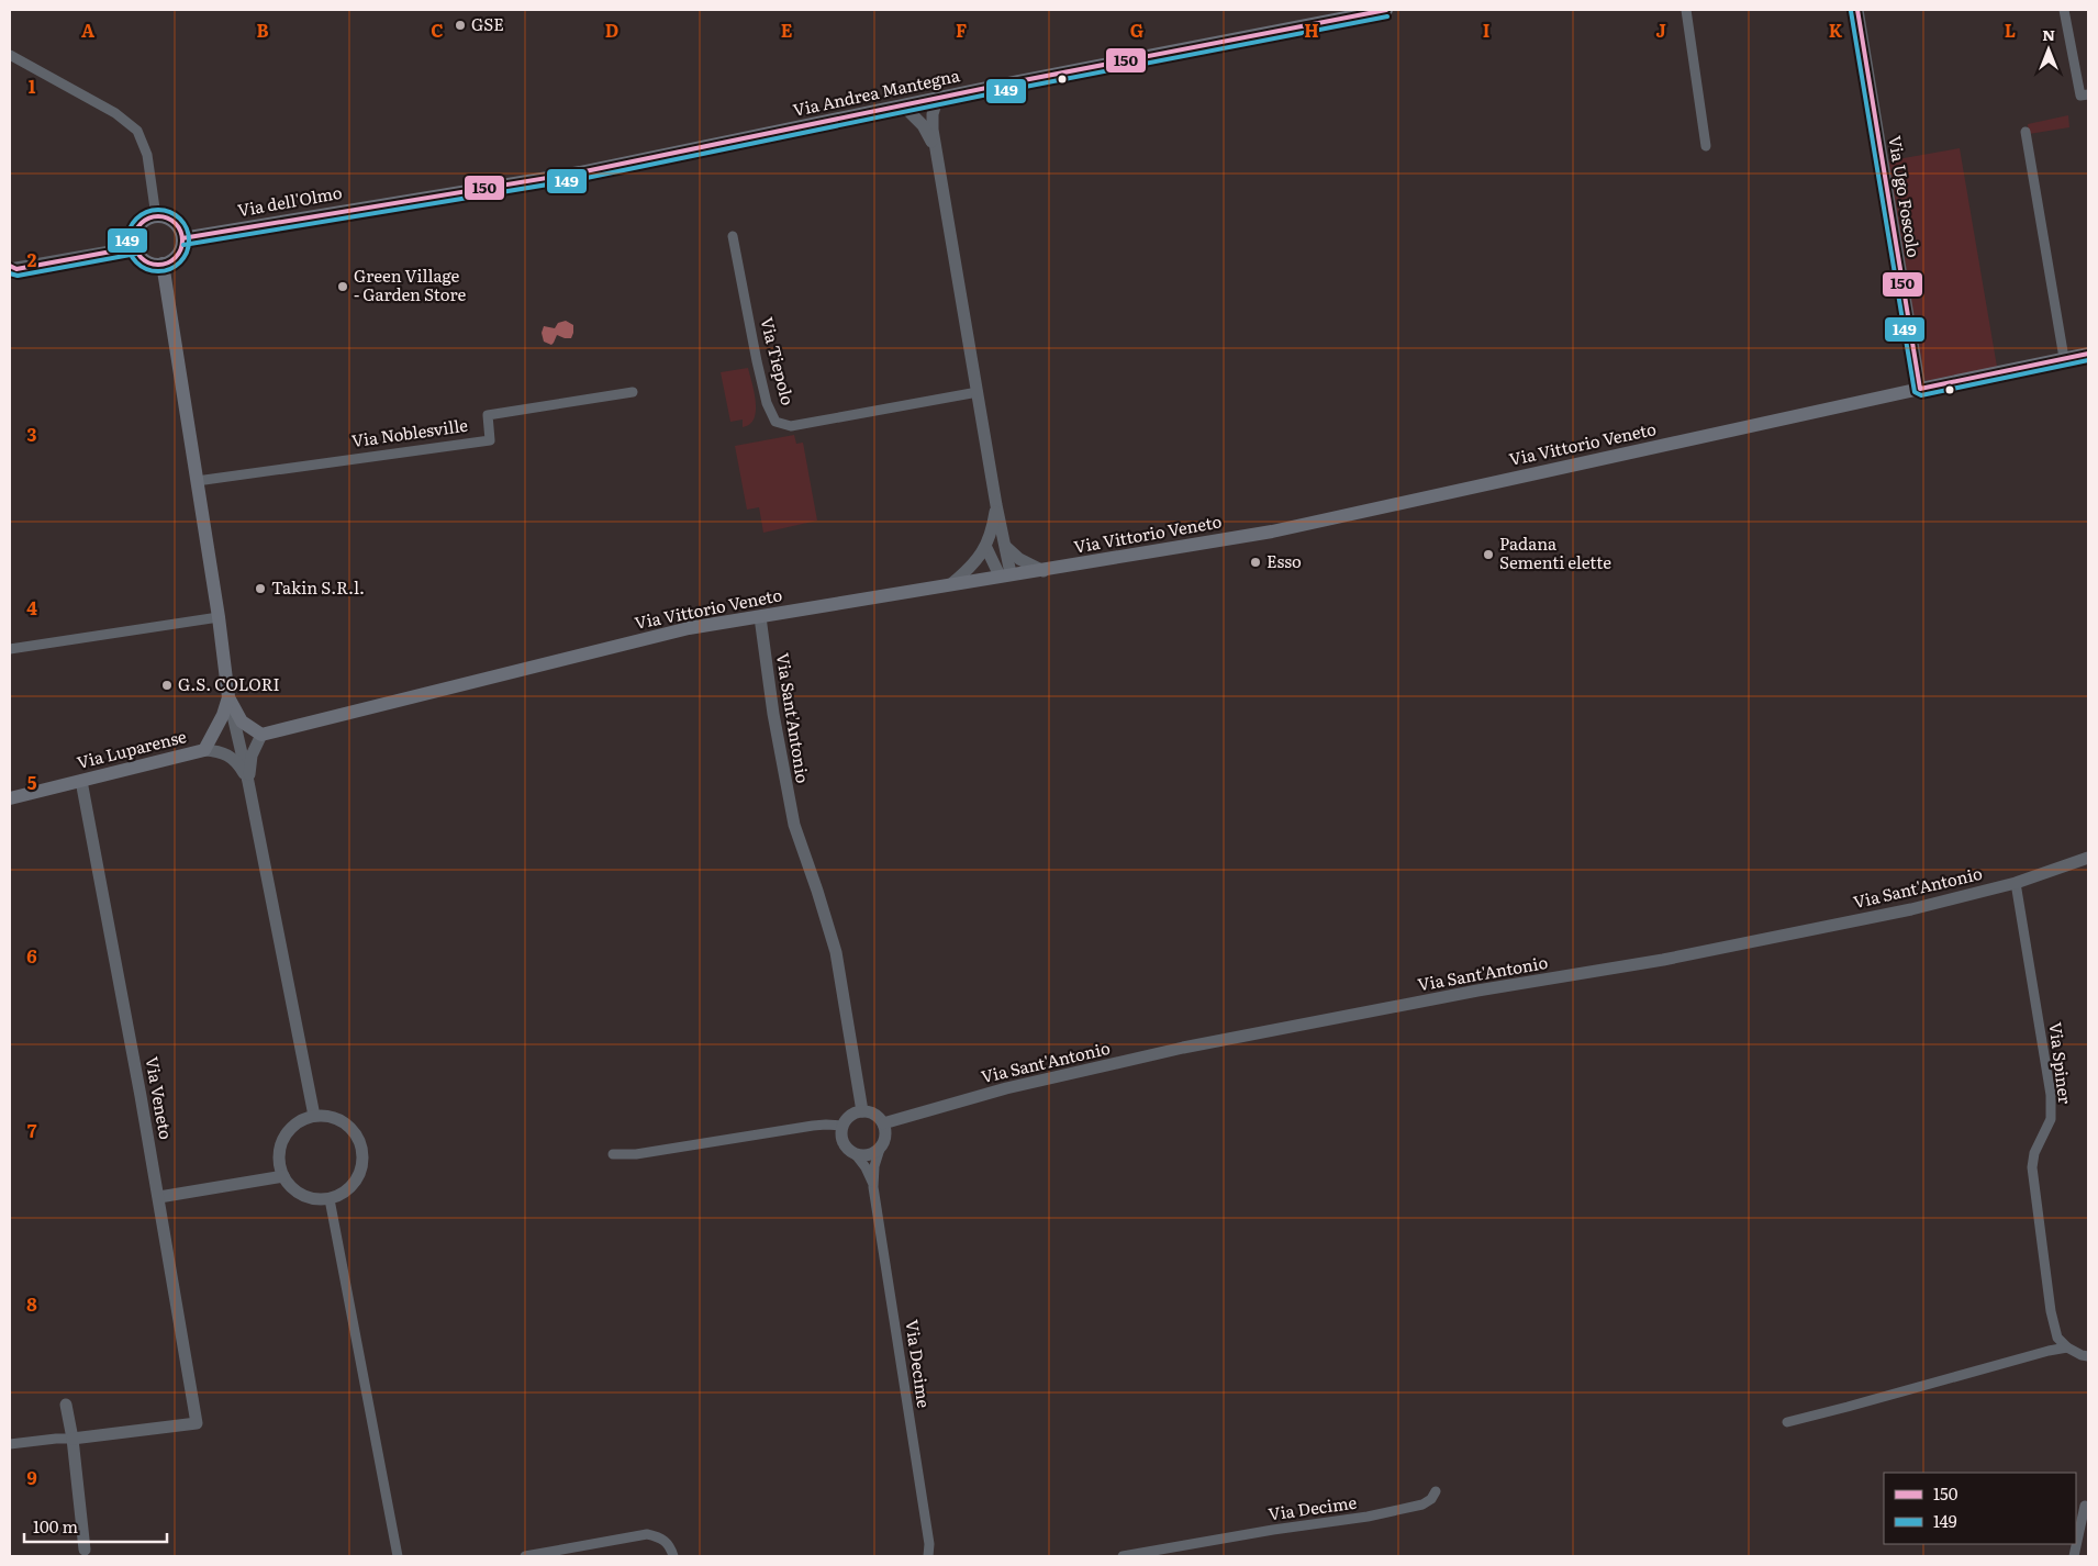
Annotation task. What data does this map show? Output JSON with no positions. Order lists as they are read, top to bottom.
{
  "streets": {
    "main road": [
      "Via Andrea Mantegna",
      "Via dell'Olmo",
      "Via Vittorio Veneto",
      "Via Luparense"
    ],
    "street": [
      "Via Ugo Foscolo",
      "Via Tiepolo",
      "Via Noblesville",
      "Via Sant'Antonio",
      "Via Spiner",
      "Via Veneto",
      "Via Decime"
    ]
  },
  "crossings": [
    ["Via Andrea Mantegna", "Via dell'Olmo"],
    ["Via Ugo Foscolo", "Via Vittorio Veneto"],
    ["Via Vittorio Veneto", "Via Sant'Antonio"],
    ["Via Sant'Antonio", "Via Spiner"],
    ["Via Sant'Antonio", "Via Decime"],
    ["Via Luparense", "Via Veneto"]
  ],
  "places": [
    "GSE",
    "Green Village - Garden Store",
    "Padana Sementi elette",
    "Esso",
    "Takin S.R.l.",
    "G.S. COLORI"
  ],
  "lines": ["transit line 150", "transit line 149"],
  "legend": ["150", "149"],
  "scale_bar": "100 m",
  "north": "top",
  "grid": {
    "columns": [
      "A",
      "B",
      "C",
      "D",
      "E",
      "F",
      "G",
      "H",
      "I",
      "J",
      "K",
      "L"
    ],
    "rows": [
      "1",
      "2",
      "3",
      "4",
      "5",
      "6",
      "7",
      "8",
      "9"
    ]
  }
}
